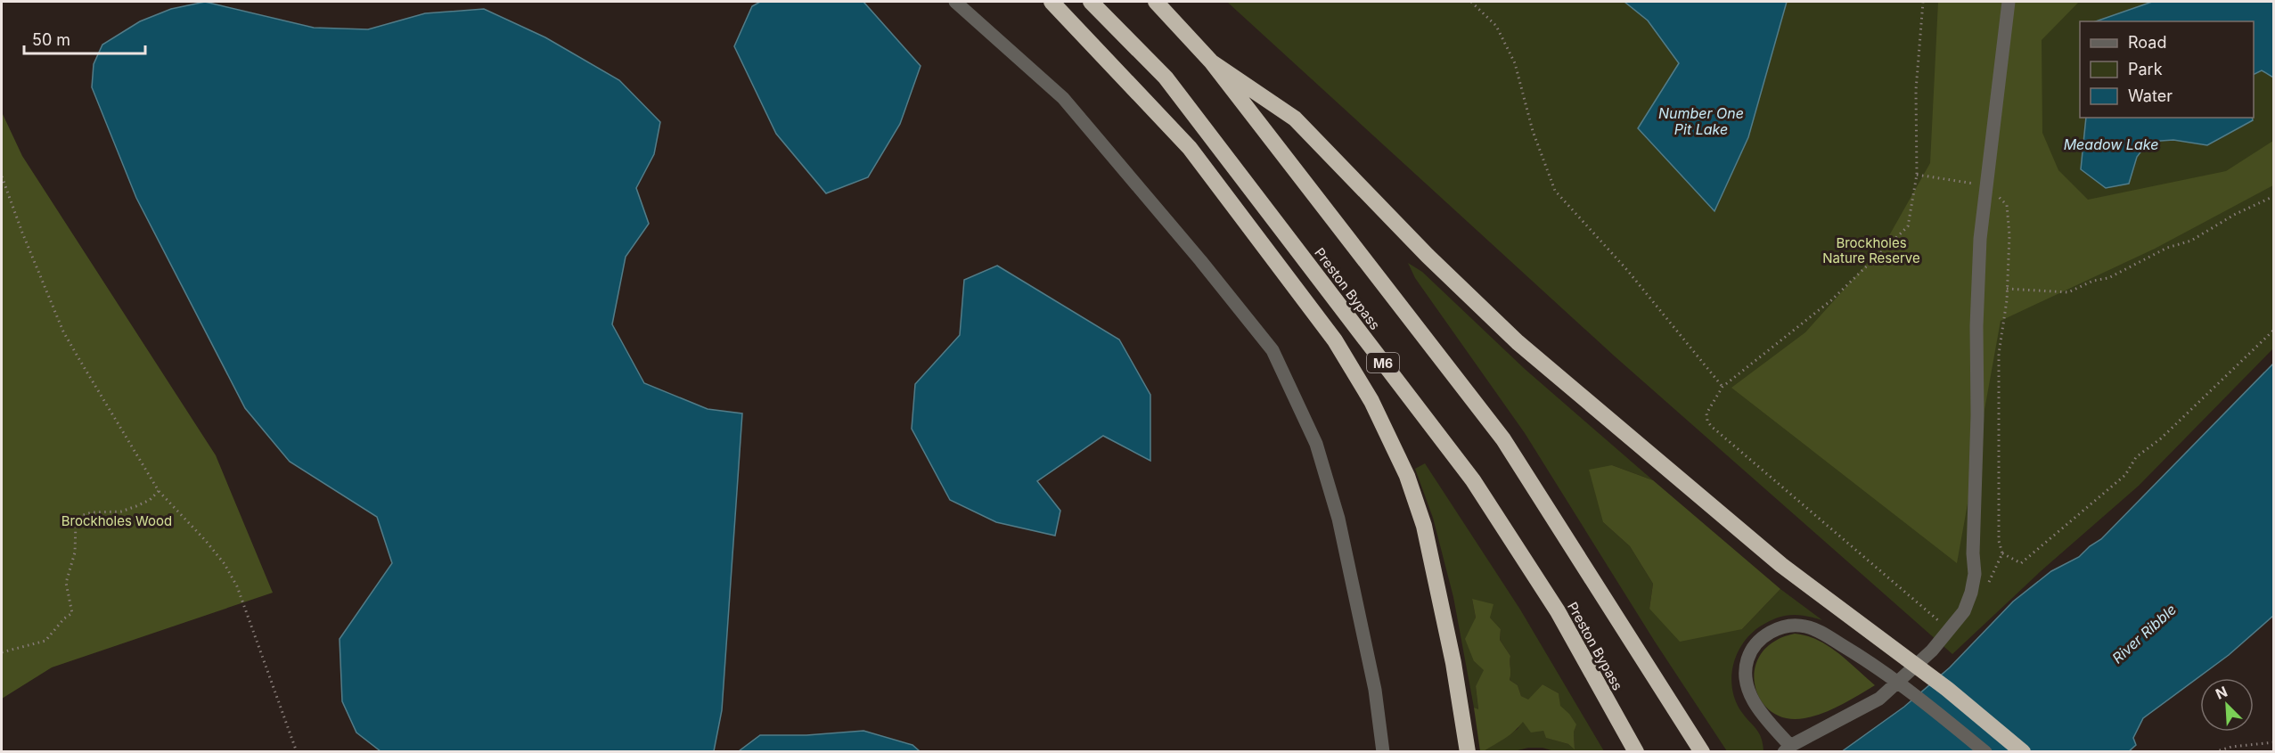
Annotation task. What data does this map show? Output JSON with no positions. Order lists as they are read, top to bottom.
{
  "streets": {
    "highway": ["Preston Bypass", "M6"]
  },
  "water": ["Number One Pit Lake", "Meadow Lake", "River Ribble"],
  "parks": ["Brockholes Nature Reserve", "Brockholes Wood"],
  "legend": ["Road", "Park", "Water"],
  "scale_bar": "50 m",
  "north": "top left"
}
